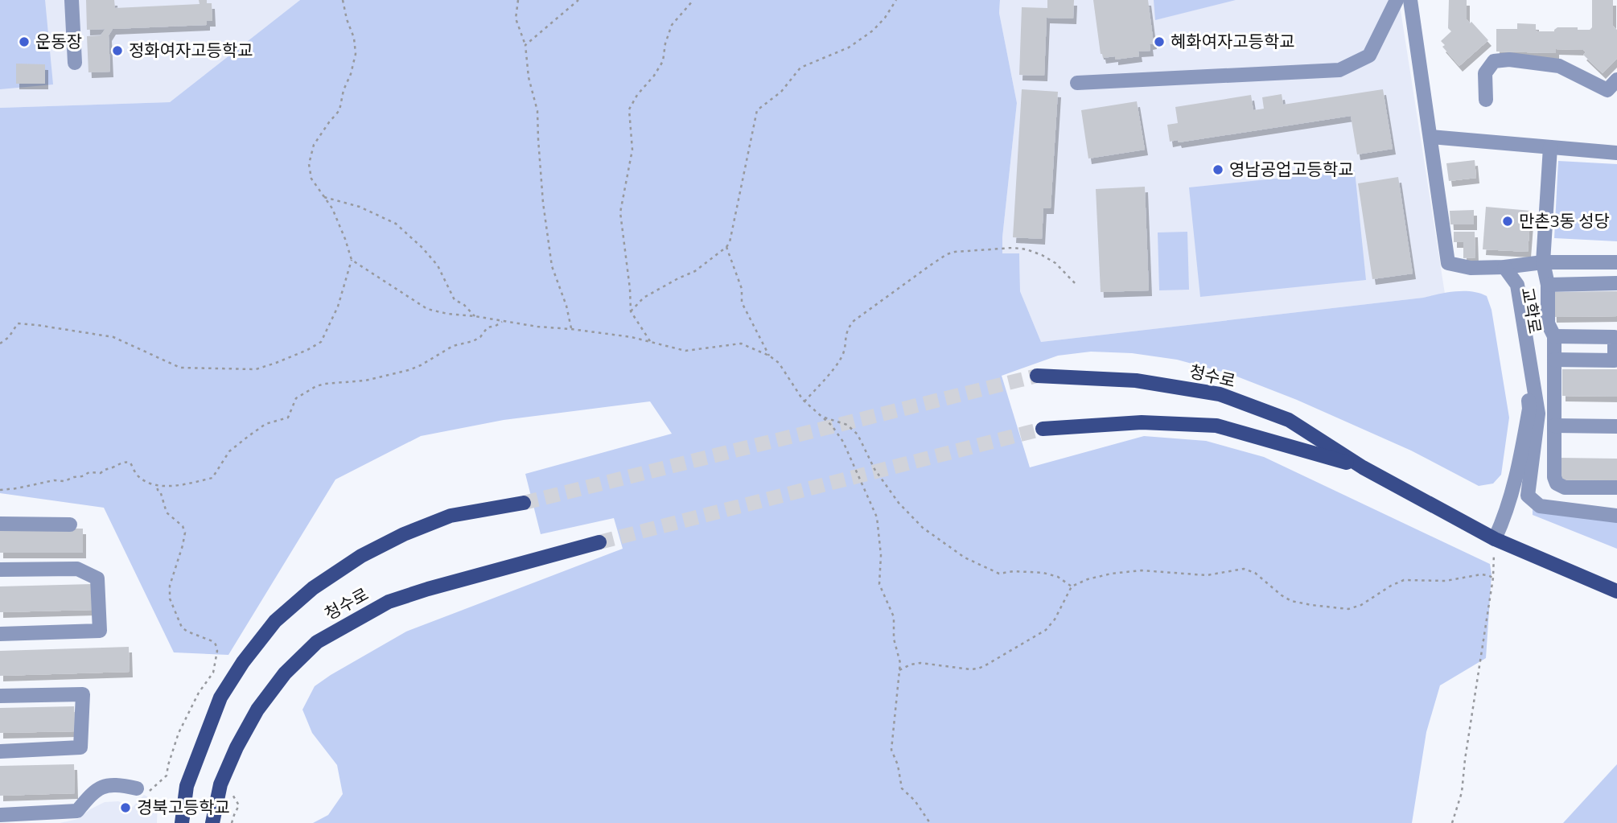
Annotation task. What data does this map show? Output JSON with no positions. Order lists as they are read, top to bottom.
{
  "streets": {
    "main road": ["청수로"],
    "street": ["교학로"]
  },
  "crossings": [
    ["교학로", "청수로"]
  ],
  "places": [
    "운동장",
    "혜화여자고등학교",
    "정화여자고등학교",
    "영남공업고등학교",
    "만촌3동 성당",
    "경북고등학교"
  ]
}
